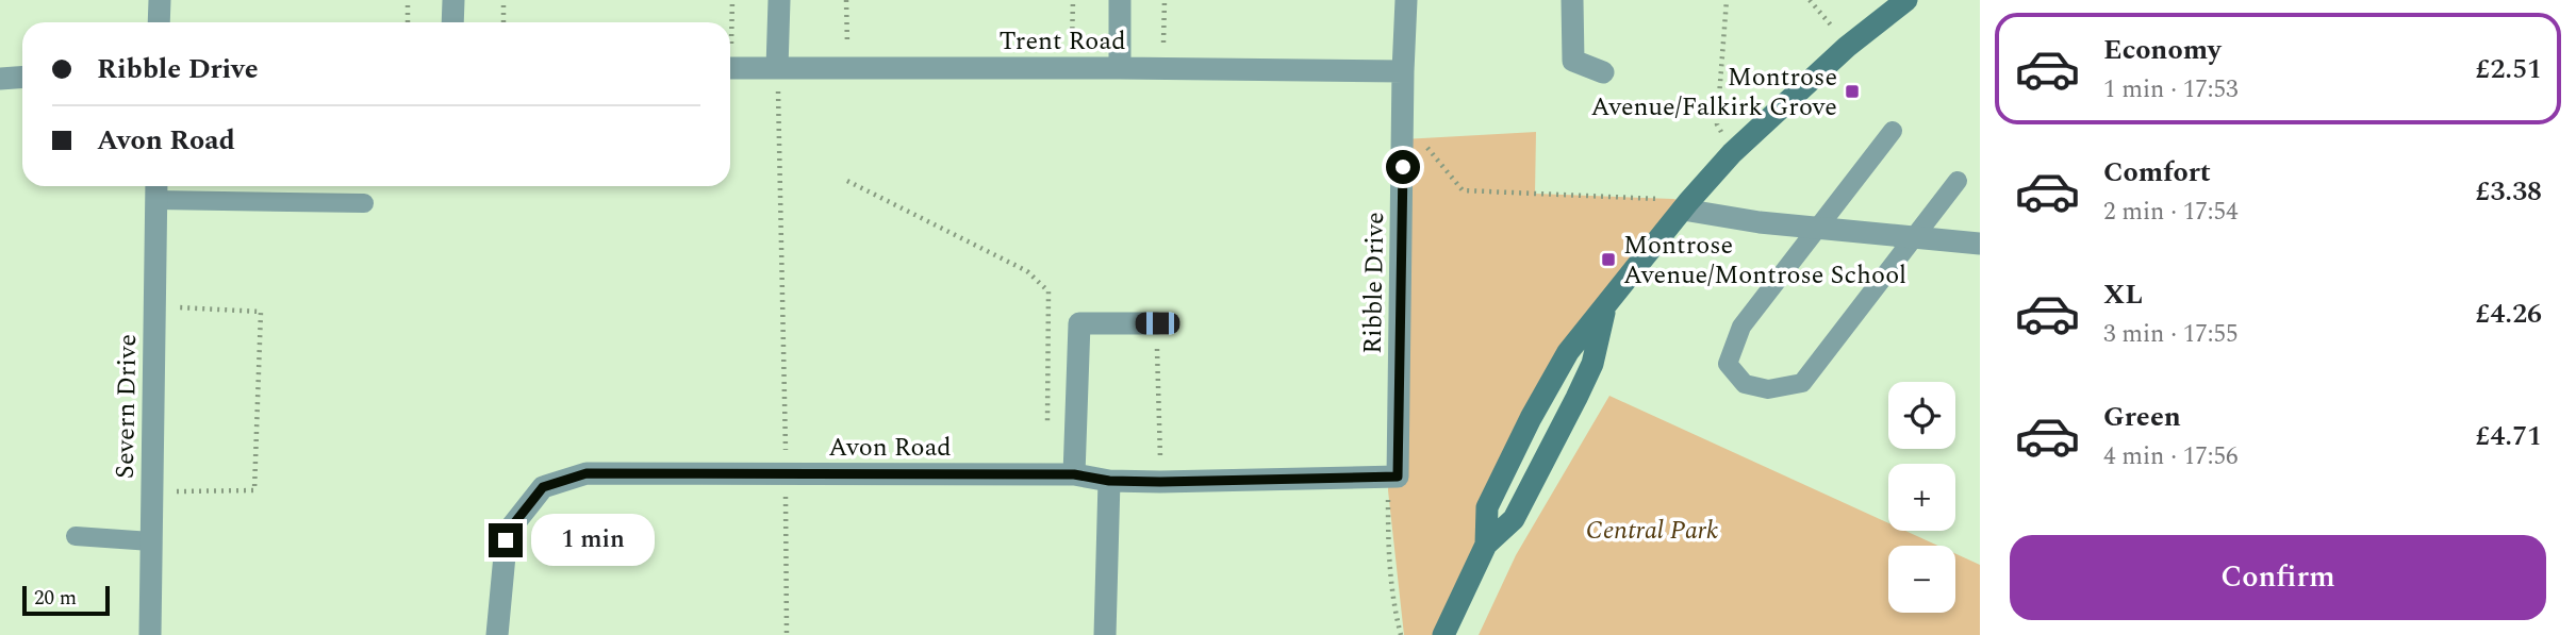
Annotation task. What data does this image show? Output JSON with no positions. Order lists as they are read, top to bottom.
{
  "streets": {
    "street": [
      "Trent Road",
      "Ribble Drive",
      "Severn Drive",
      "Avon Road"
    ]
  },
  "crossings": [
    ["Trent Road", "Ribble Drive"],
    ["Ribble Drive", "Avon Road"]
  ],
  "parks": ["Central Park"],
  "places": {
    "transit": ["Montrose Avenue/Falkirk Grove", "Montrose Avenue/Montrose School"]
  },
  "scale_bar": "20 m",
  "page": {
    "list": [
      {
        "name": "Economy",
        "note": "1 min · 17:53",
        "value": "£2.51"
      },
      {
        "name": "Comfort",
        "note": "2 min · 17:54",
        "value": "£3.38"
      },
      {
        "name": "XL",
        "note": "3 min · 17:55",
        "value": "£4.26"
      },
      {
        "name": "Green",
        "note": "4 min · 17:56",
        "value": "£4.71"
      }
    ],
    "banner": ["Ribble Drive", "Avon Road"],
    "map_buttons": ["+", "−"],
    "bubble": "1 min",
    "buttons": "Confirm",
    "scale": "20 m"
  }
}
